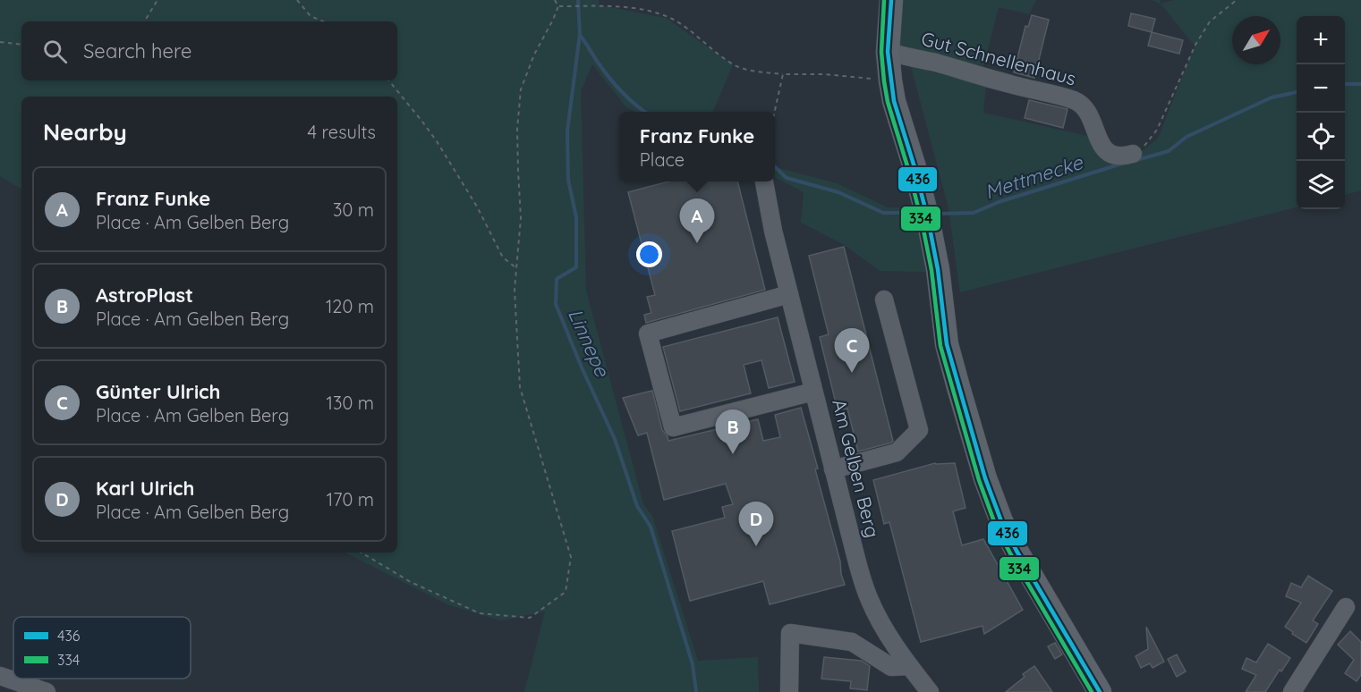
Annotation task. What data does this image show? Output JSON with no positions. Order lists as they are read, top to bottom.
{
  "streets": {
    "street": ["Gut Schnellenhaus", "Am Gelben Berg"]
  },
  "water": ["Mettmecke", "Linnepe"],
  "lines": ["transit line 436", "transit line 334"],
  "legend": ["436", "334"],
  "north": "top right",
  "page": {
    "map_buttons": ["+", "−"],
    "search": "Search here",
    "heading": ["Nearby", "4 results"],
    "popup": ["Franz Funke", "Place"],
    "list": [
      {
        "mark": "A",
        "name": "Franz Funke",
        "note": "Place · Am Gelben Berg",
        "value": "30 m"
      },
      {
        "mark": "B",
        "name": "AstroPlast",
        "note": "Place · Am Gelben Berg",
        "value": "120 m"
      },
      {
        "mark": "C",
        "name": "Günter Ulrich",
        "note": "Place · Am Gelben Berg",
        "value": "130 m"
      },
      {
        "mark": "D",
        "name": "Karl Ulrich",
        "note": "Place · Am Gelben Berg",
        "value": "170 m"
      }
    ],
    "pins": [
      "A",
      "C",
      "B",
      "D"
    ]
  }
}
